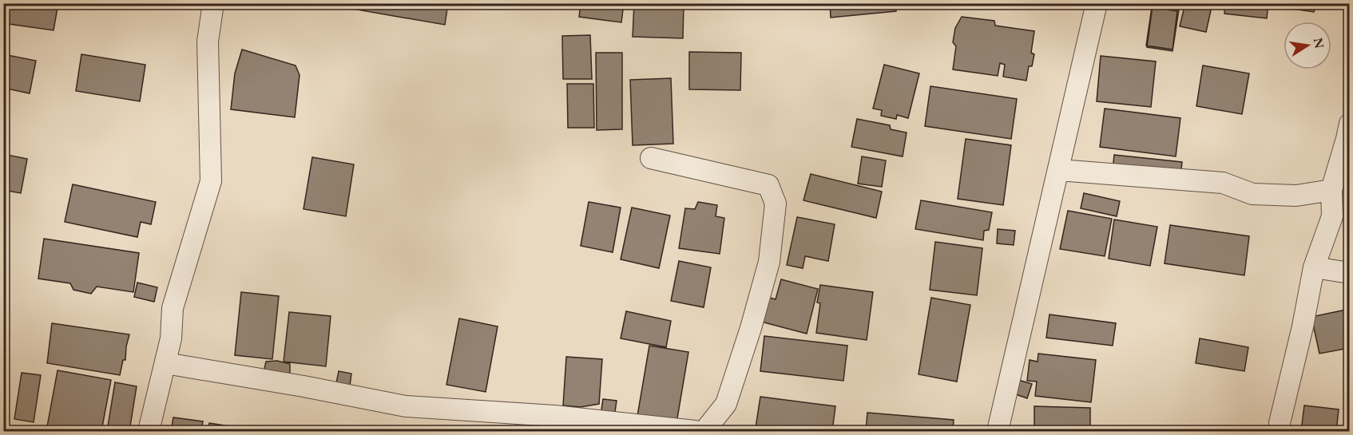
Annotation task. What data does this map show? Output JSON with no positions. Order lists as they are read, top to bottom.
{
  "north": "right"
}
